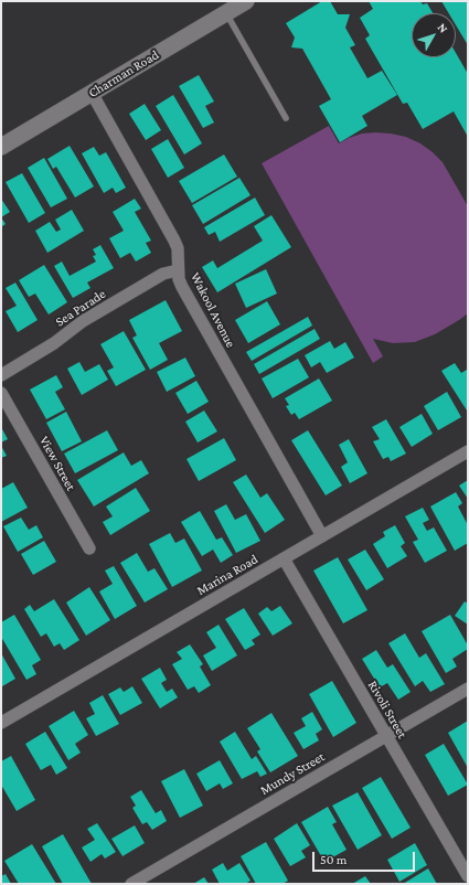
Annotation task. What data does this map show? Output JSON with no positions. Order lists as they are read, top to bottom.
{
  "streets": {
    "main road": ["Charman Road"],
    "street": [
      "Sea Parade",
      "Wakool Avenue",
      "View Street",
      "Marina Road",
      "Rivoli Street",
      "Mundy Street"
    ]
  },
  "crossings": [
    ["Charman Road", "Wakool Avenue"],
    ["Sea Parade", "Wakool Avenue"],
    ["Wakool Avenue", "Marina Road"],
    ["Marina Road", "Rivoli Street"],
    ["Rivoli Street", "Mundy Street"]
  ],
  "scale_bar": "50 m",
  "north": "top right"
}
